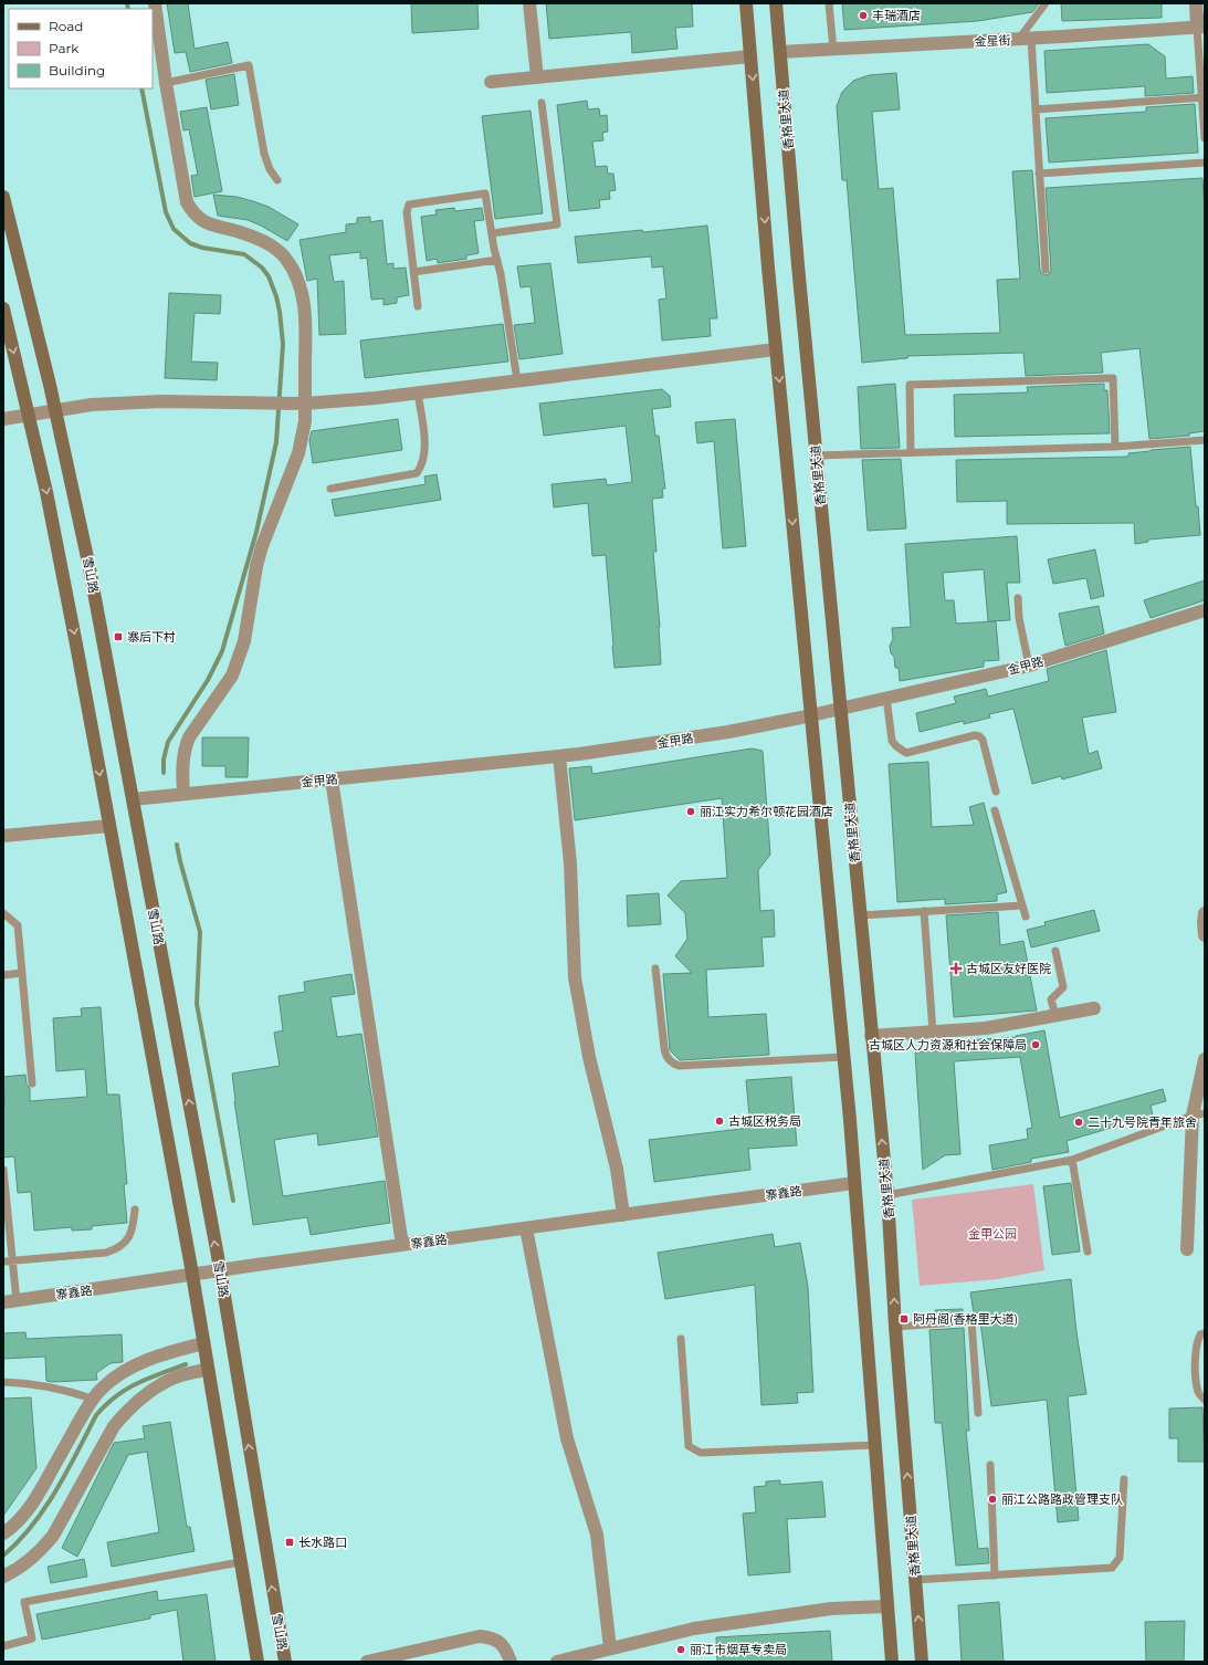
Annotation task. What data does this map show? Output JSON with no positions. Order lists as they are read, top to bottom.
{
  "streets": {
    "main road": ["香格里大道", "雪山路"],
    "street": ["金星街", "金甲路", "寨鑫路"]
  },
  "crossings": [
    ["金星街", "香格里大道"],
    ["香格里大道", "金甲路"],
    ["雪山路", "金甲路"],
    ["雪山路", "寨鑫路"]
  ],
  "parks": ["金甲公园"],
  "places": {
    "other": [
      "丰瑞酒店",
      "丽江实力希尔顿花园酒店",
      "古城区人力资源和社会保障局",
      "古城区税务局",
      "二十九号院青年旅舍",
      "丽江公路路政管理支队",
      "丽江市烟草专卖局"
    ],
    "transit": ["寨后下村", "阿丹阁(香格里大道)", "长水路口"],
    "health": ["古城区友好医院"]
  },
  "legend": ["Road", "Park", "Building"]
}
